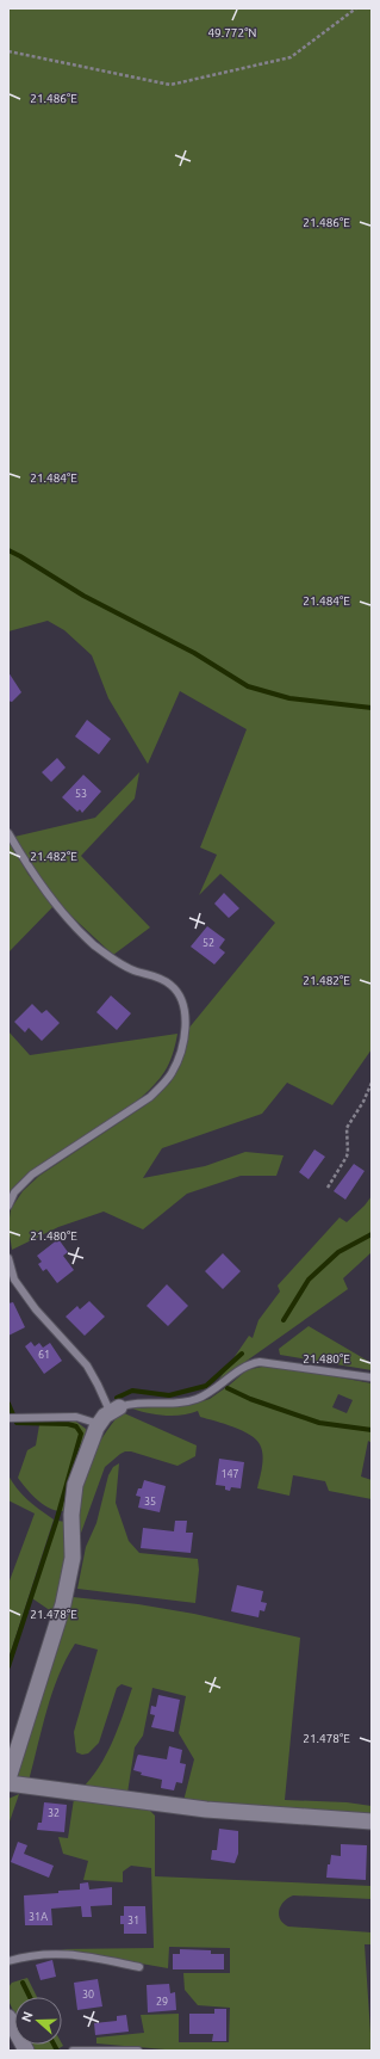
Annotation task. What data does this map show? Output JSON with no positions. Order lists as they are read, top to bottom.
{
  "house_numbers": [
    "53",
    "52",
    "61",
    "147",
    "35",
    "32",
    "31A",
    "31",
    "30",
    "29"
  ],
  "north": "left",
  "coordinates": [
    "49.772°N",
    "21.486°E",
    "21.484°E",
    "21.482°E",
    "21.480°E",
    "21.478°E"
  ]
}
